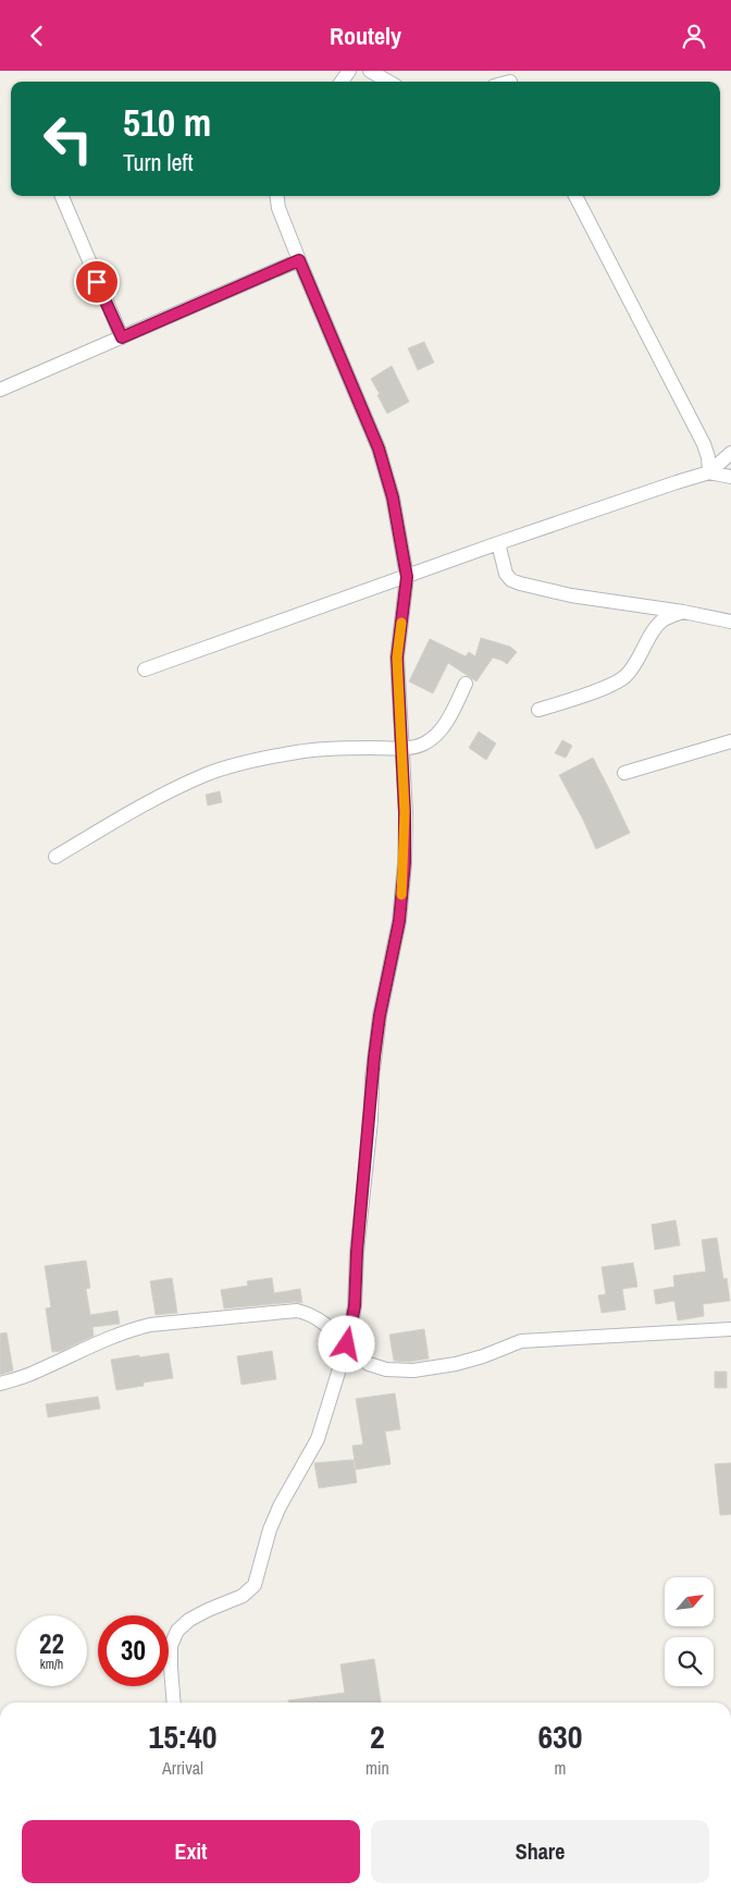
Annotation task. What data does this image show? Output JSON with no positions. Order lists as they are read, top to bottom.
{
  "north": "top right",
  "page": {
    "header": "Routely",
    "turn": ["510 m", "Turn left"],
    "speed": "22 km/h",
    "limit": "30",
    "eta": [
      "15:40",
      "Arrival",
      "2",
      "min",
      "630",
      "m"
    ],
    "buttons": ["Exit", "Share"]
  }
}
